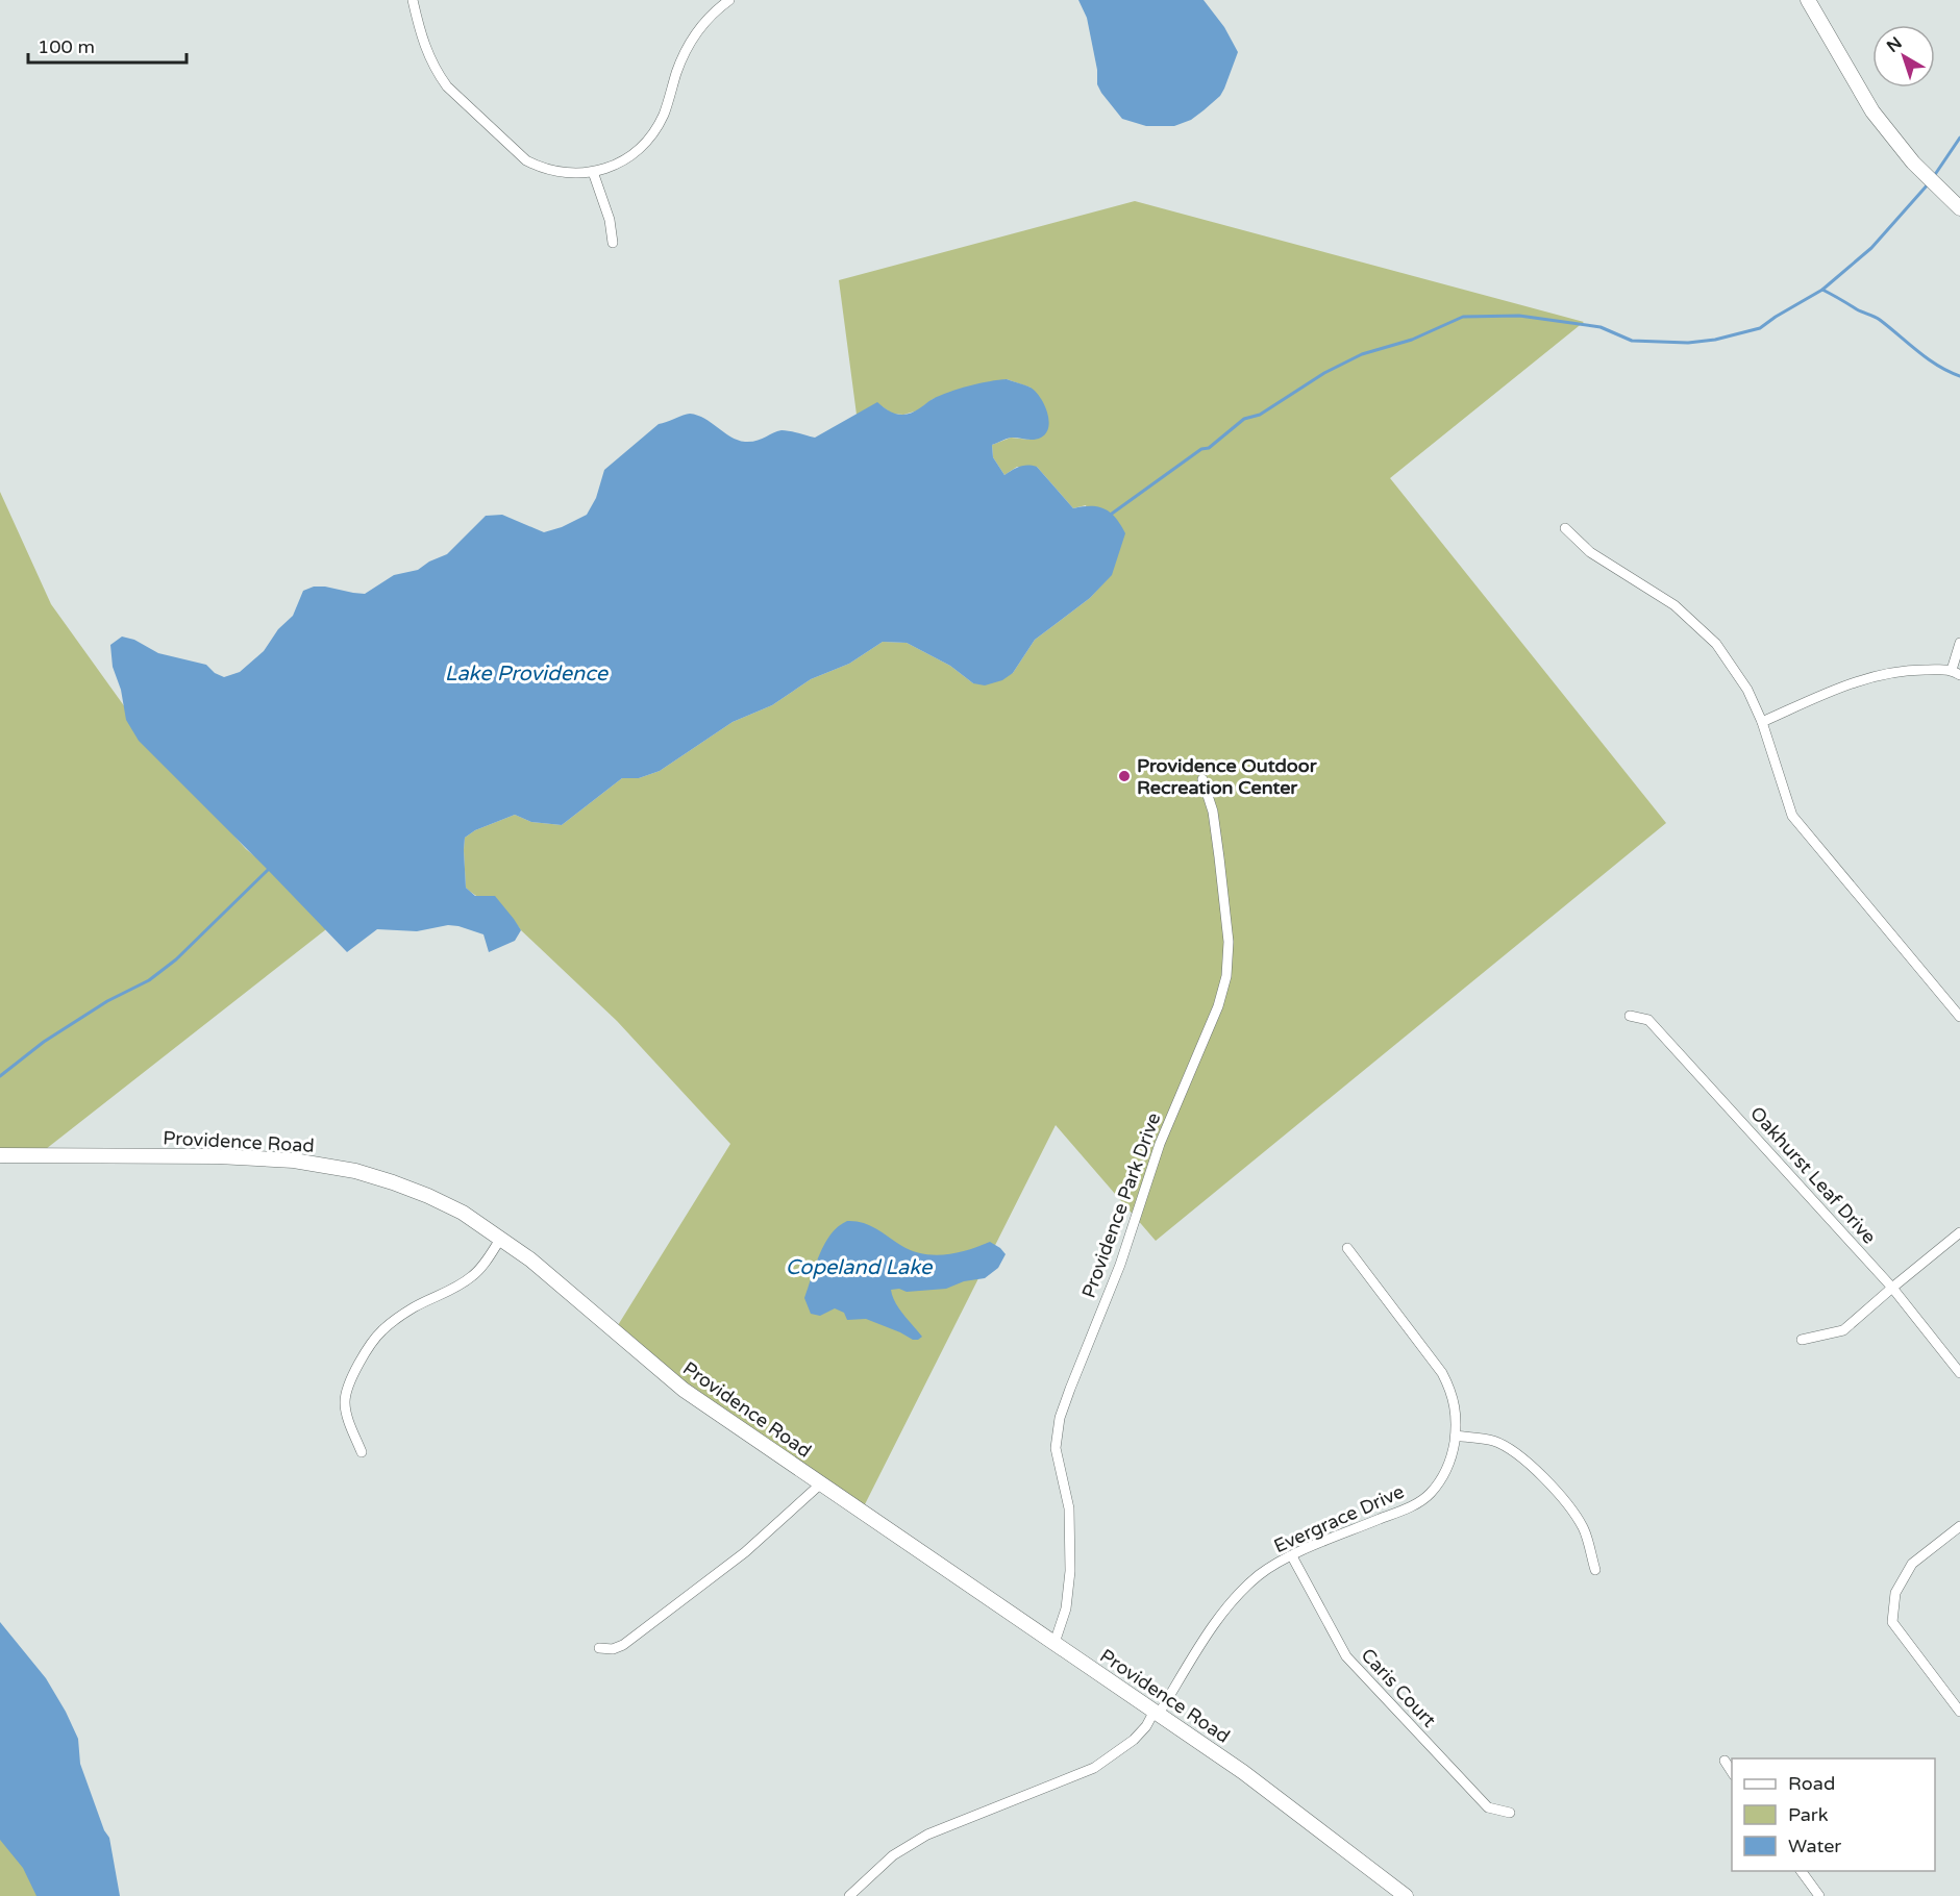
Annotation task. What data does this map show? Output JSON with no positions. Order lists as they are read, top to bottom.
{
  "streets": {
    "street": [
      "Providence Road",
      "Oakhurst Leaf Drive",
      "Providence Park Drive",
      "Evergrace Drive",
      "Caris Court"
    ]
  },
  "crossings": [
    ["Providence Road", "Providence Park Drive"],
    ["Providence Road", "Evergrace Drive"],
    ["Evergrace Drive", "Caris Court"]
  ],
  "water": ["Lake Providence", "Copeland Lake"],
  "places": ["Providence Outdoor Recreation Center"],
  "legend": ["Road", "Park", "Water"],
  "scale_bar": "100 m",
  "north": "top left"
}
